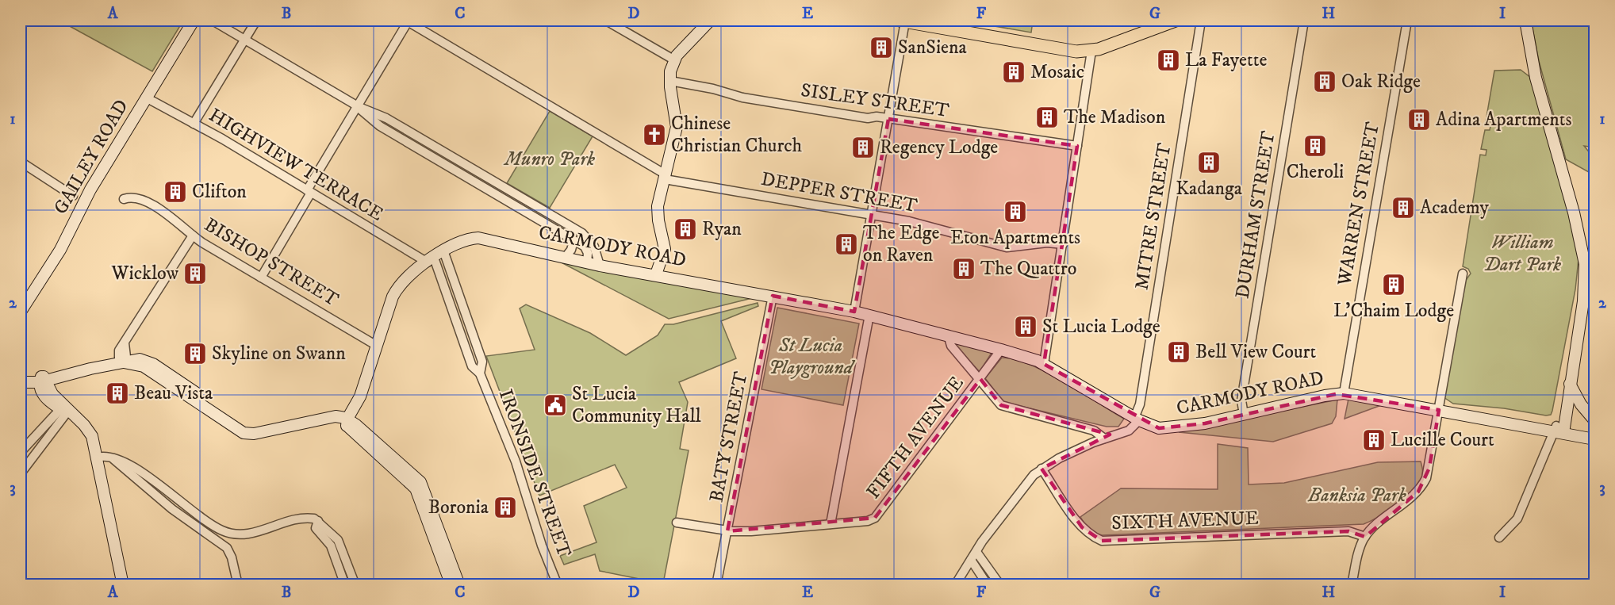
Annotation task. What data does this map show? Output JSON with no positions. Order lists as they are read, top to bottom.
{
  "streets": {
    "main road": ["GAILEY ROAD", "CARMODY ROAD"],
    "street": [
      "SISLEY STREET",
      "HIGHVIEW TERRACE",
      "DEPPER STREET",
      "WARREN STREET",
      "DURHAM STREET",
      "MITRE STREET",
      "BISHOP STREET",
      "BATY STREET",
      "FIFTH AVENUE",
      "IRONSIDE STREET",
      "SIXTH AVENUE"
    ]
  },
  "crossings": [
    ["GAILEY ROAD", "HIGHVIEW TERRACE"],
    ["HIGHVIEW TERRACE", "CARMODY ROAD"],
    ["HIGHVIEW TERRACE", "IRONSIDE STREET"],
    ["WARREN STREET", "CARMODY ROAD"],
    ["DURHAM STREET", "CARMODY ROAD"],
    ["MITRE STREET", "CARMODY ROAD"],
    ["CARMODY ROAD", "BISHOP STREET"],
    ["CARMODY ROAD", "BATY STREET"],
    ["CARMODY ROAD", "FIFTH AVENUE"],
    ["CARMODY ROAD", "IRONSIDE STREET"],
    ["BATY STREET", "FIFTH AVENUE"]
  ],
  "parks": [
    "Munro Park",
    "William Dart Park",
    "St Lucia Playground",
    "Banksia Park"
  ],
  "places": {
    "building": [
      "SanSiena",
      "La Fayette",
      "Mosaic",
      "Oak Ridge",
      "The Madison",
      "Adina Apartments",
      "Cheroli",
      "Regency Lodge",
      "Kadanga",
      "Clifton",
      "Academy",
      "Eton Apartments",
      "Ryan",
      "The Edge on Raven",
      "The Quattro",
      "Wicklow",
      "L'Chaim Lodge",
      "St Lucia Lodge",
      "Bell View Court",
      "Skyline on Swann",
      "Beau Vista",
      "Lucille Court",
      "Boronia"
    ],
    "church": ["Chinese Christian Church"],
    "public building": ["St Lucia Community Hall"]
  },
  "grid": {
    "columns": [
      "A",
      "B",
      "C",
      "D",
      "E",
      "F",
      "G",
      "H",
      "I"
    ],
    "rows": ["1", "2", "3"]
  }
}
